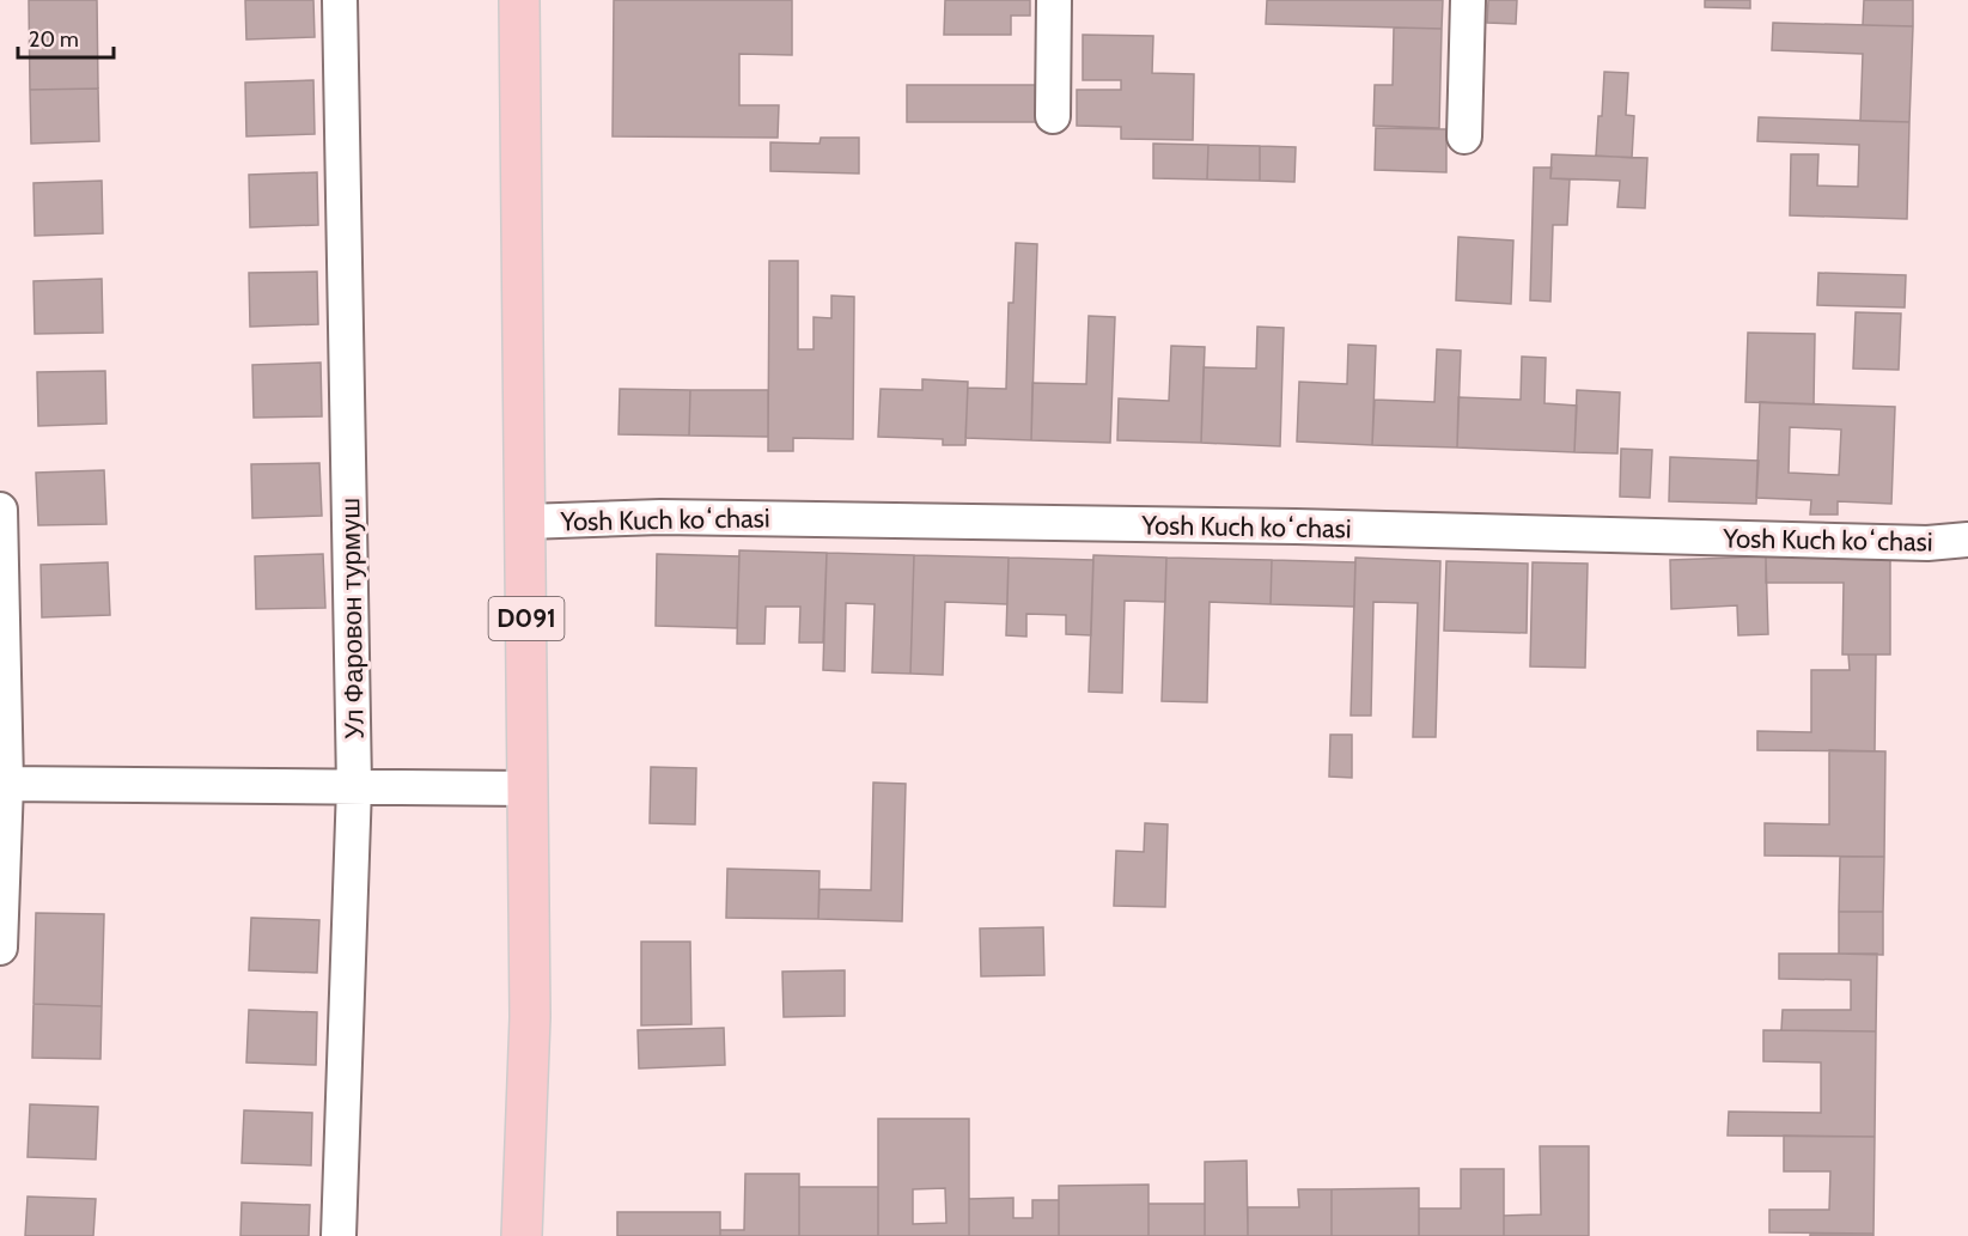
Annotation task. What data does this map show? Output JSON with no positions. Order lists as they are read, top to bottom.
{
  "streets": {
    "main road": ["D091"],
    "street": ["Yosh Kuch koʻchasi", "Ул Фаровон турмуш"]
  },
  "crossings": [
    ["Yosh Kuch koʻchasi", "D091"]
  ],
  "scale_bar": "20 m"
}
